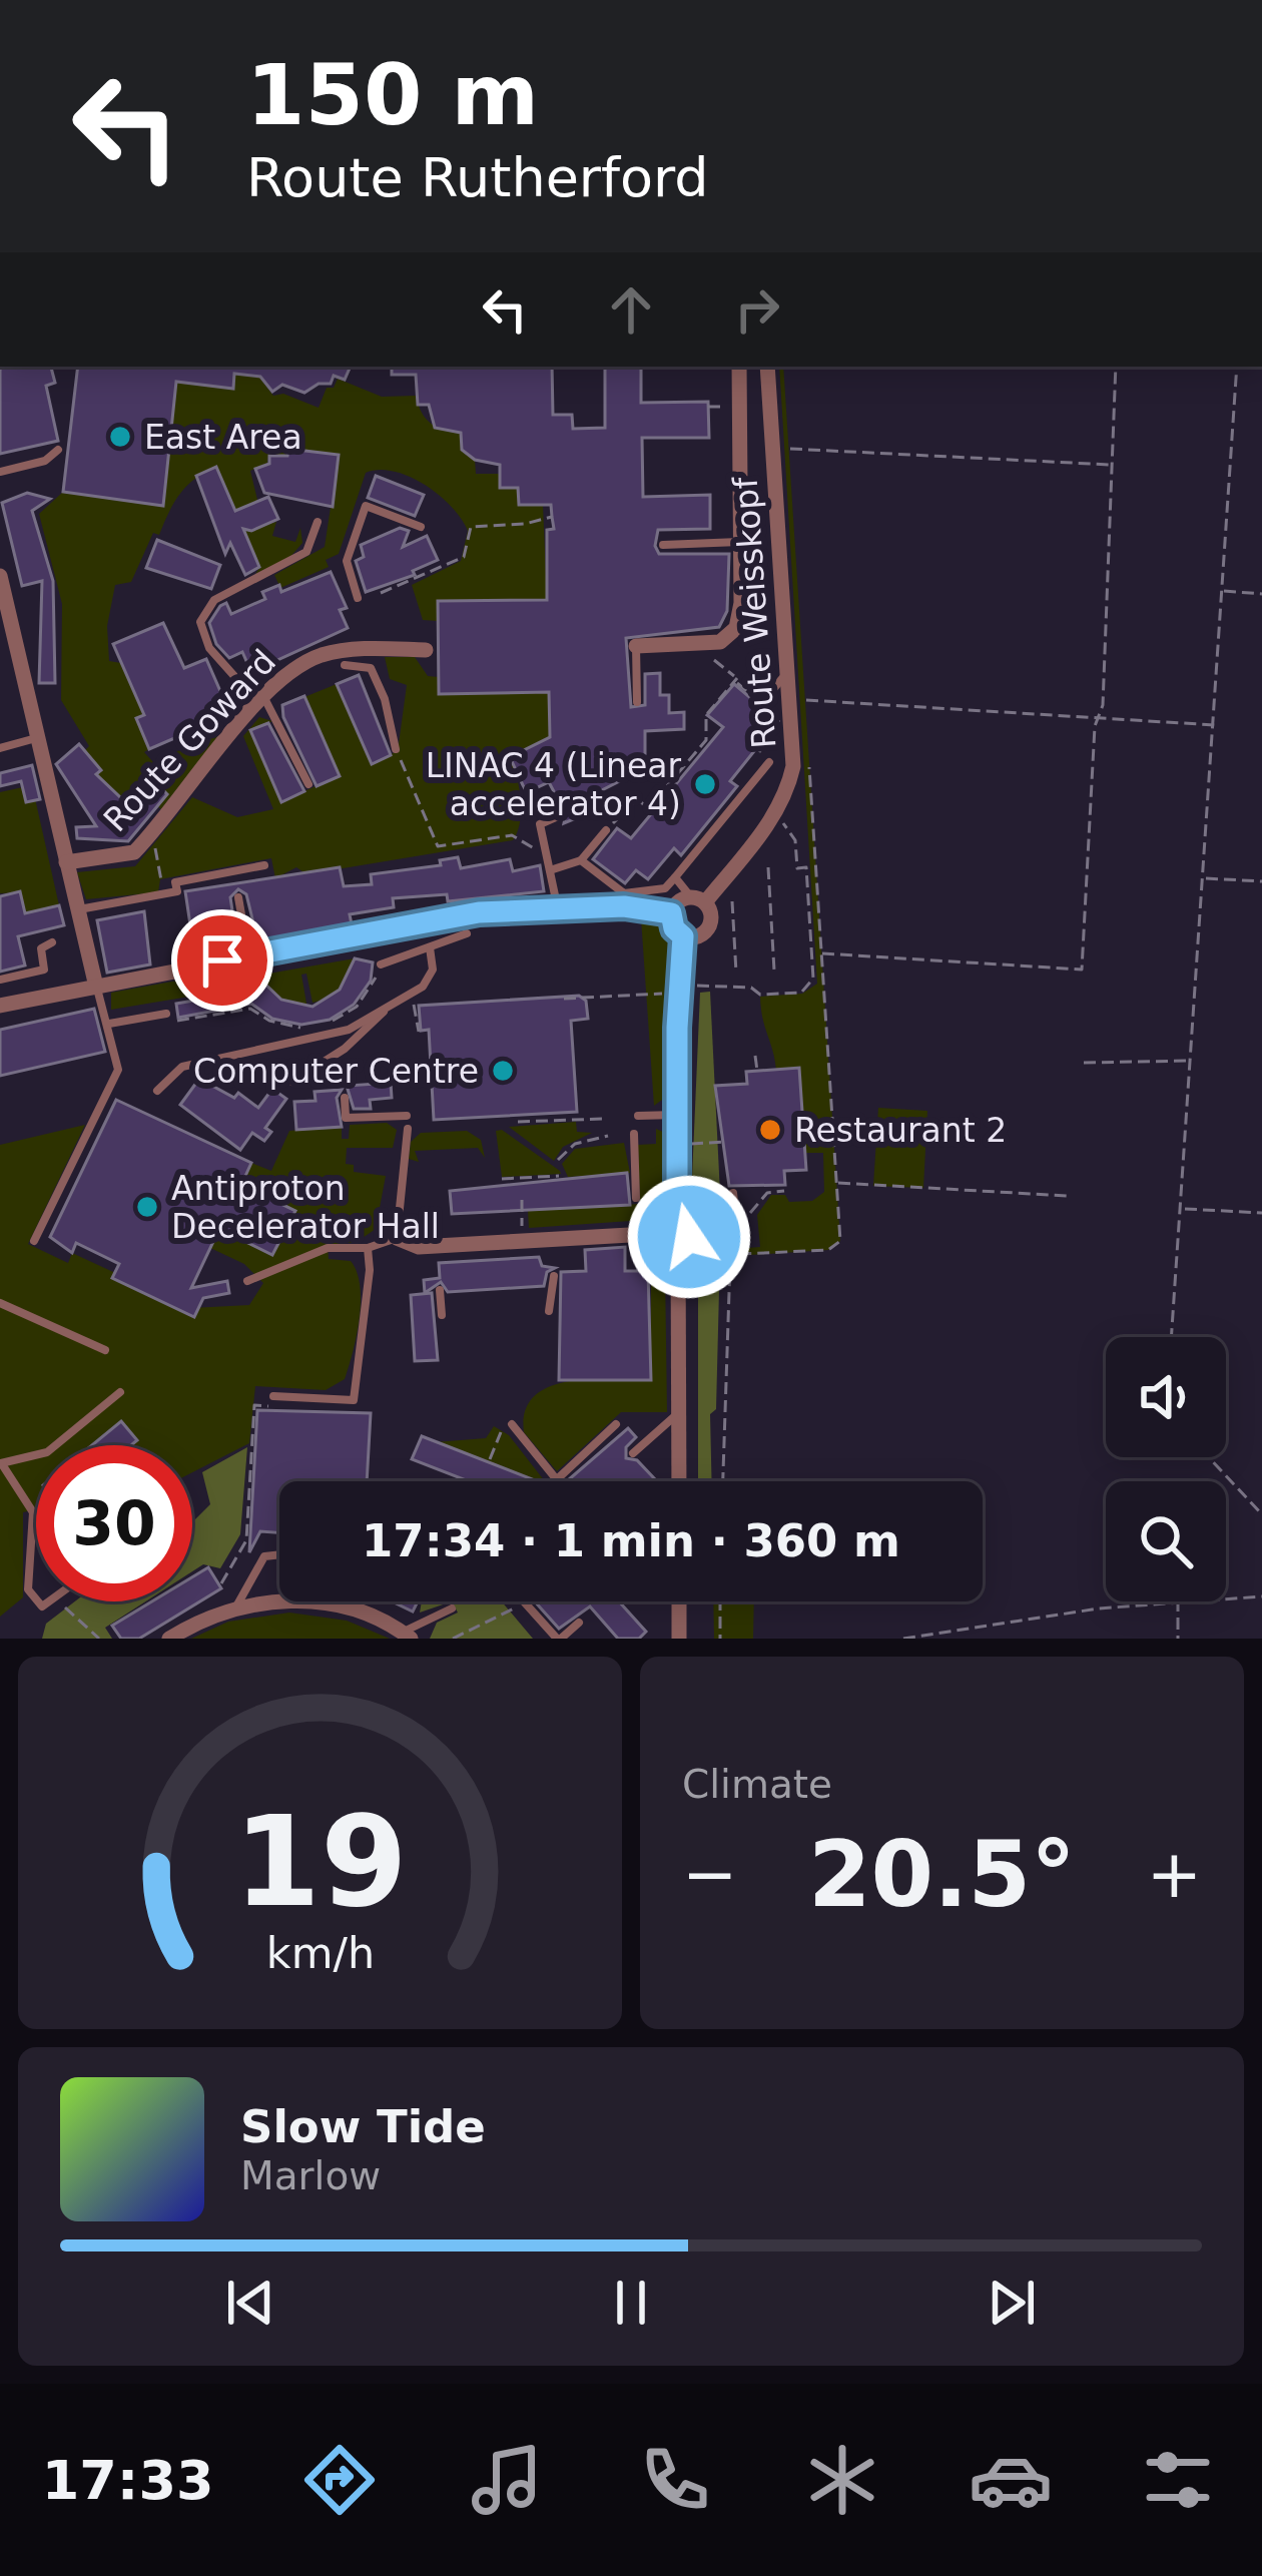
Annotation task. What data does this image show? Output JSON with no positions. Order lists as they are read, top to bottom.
{
  "streets": {
    "street": ["Route Weisskopf", "Route Goward"]
  },
  "places": [
    "East Area",
    "LINAC 4 (Linear accelerator 4)",
    "Computer Centre",
    "Restaurant 2",
    "Antiproton Decelerator Hall"
  ],
  "page": {
    "turn": ["150 m", "Route Rutherford"],
    "limit": "30",
    "trip": "17:34 · 1 min · 360 m",
    "tile": "Climate",
    "heat": ["−", "20.5°", "+"],
    "song": ["Slow Tide", "Marlow"],
    "tabs": "17:33",
    "gauge": ["19", "km/h"]
  }
}
